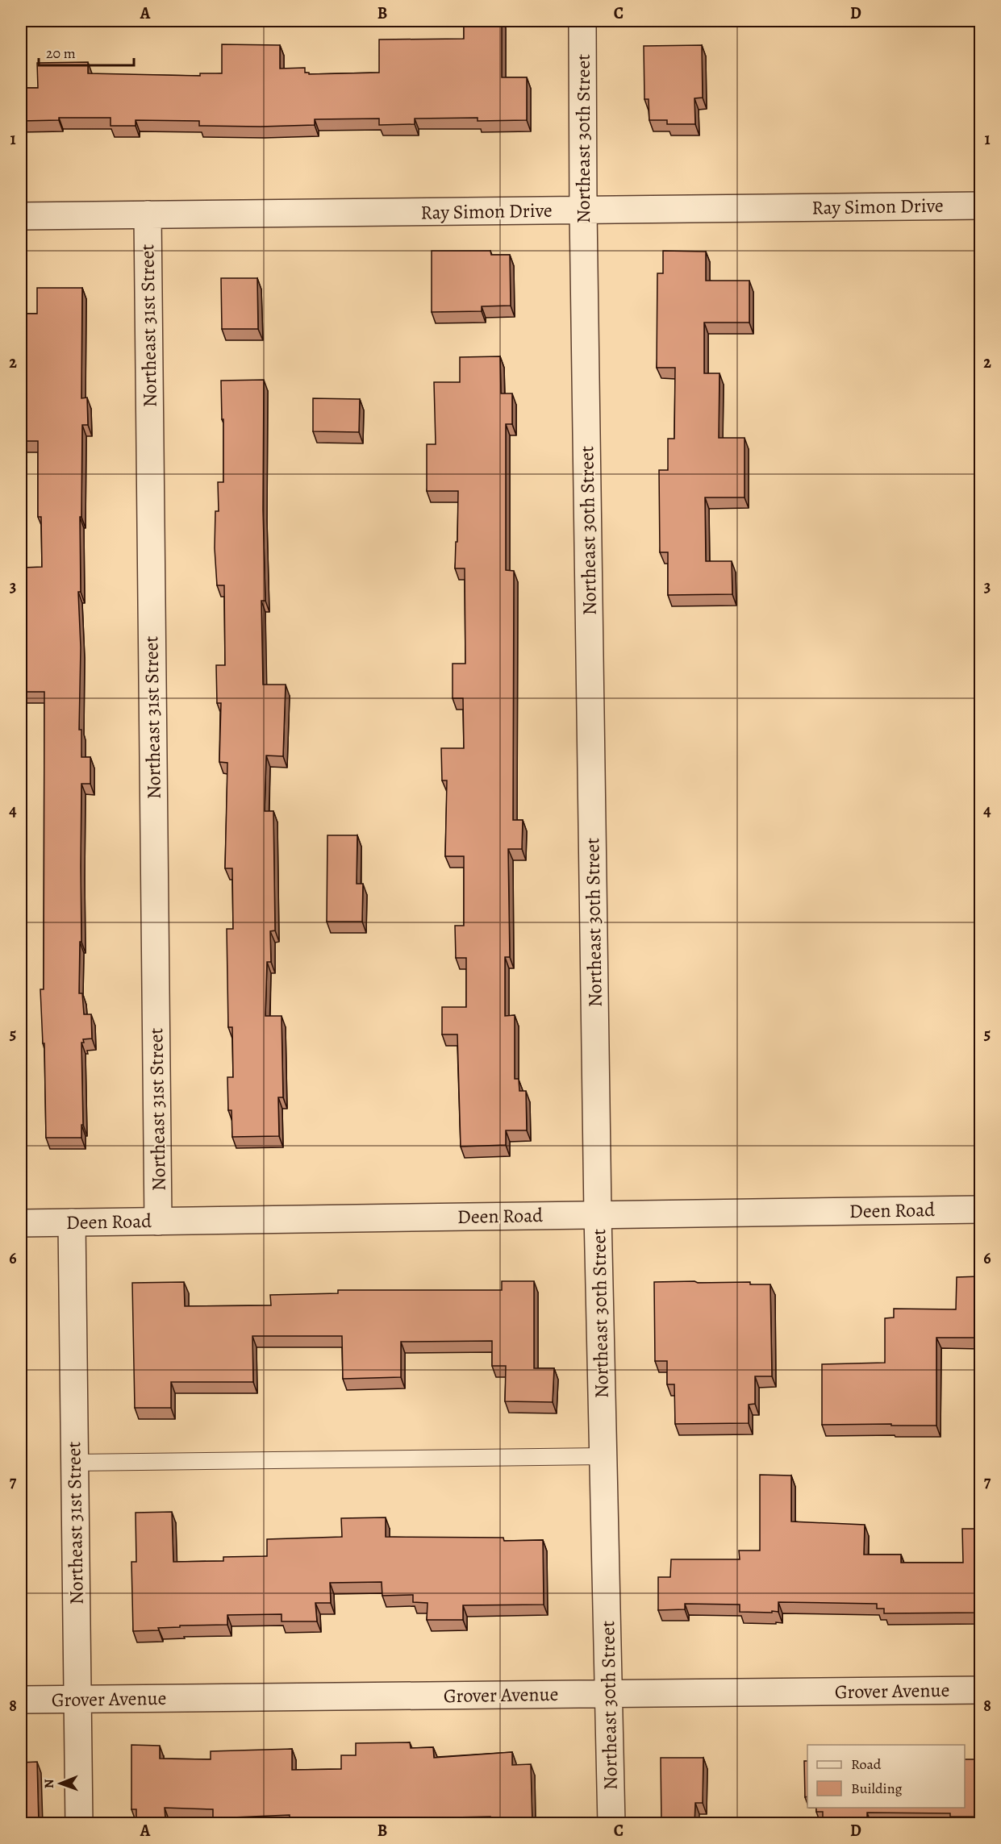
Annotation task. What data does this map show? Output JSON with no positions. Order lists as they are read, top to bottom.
{
  "streets": {
    "street": [
      "Northeast 30th Street",
      "Ray Simon Drive",
      "Northeast 31st Street",
      "Deen Road",
      "Grover Avenue"
    ]
  },
  "crossings": [
    ["Northeast 30th Street", "Ray Simon Drive"],
    ["Northeast 30th Street", "Deen Road"],
    ["Northeast 30th Street", "Grover Avenue"],
    ["Ray Simon Drive", "Northeast 31st Street"],
    ["Northeast 31st Street", "Deen Road"],
    ["Northeast 31st Street", "Grover Avenue"]
  ],
  "legend": ["Road", "Building"],
  "scale_bar": "20 m",
  "north": "left",
  "grid": {
    "columns": [
      "A",
      "B",
      "C",
      "D"
    ],
    "rows": [
      "1",
      "2",
      "3",
      "4",
      "5",
      "6",
      "7",
      "8"
    ]
  }
}
